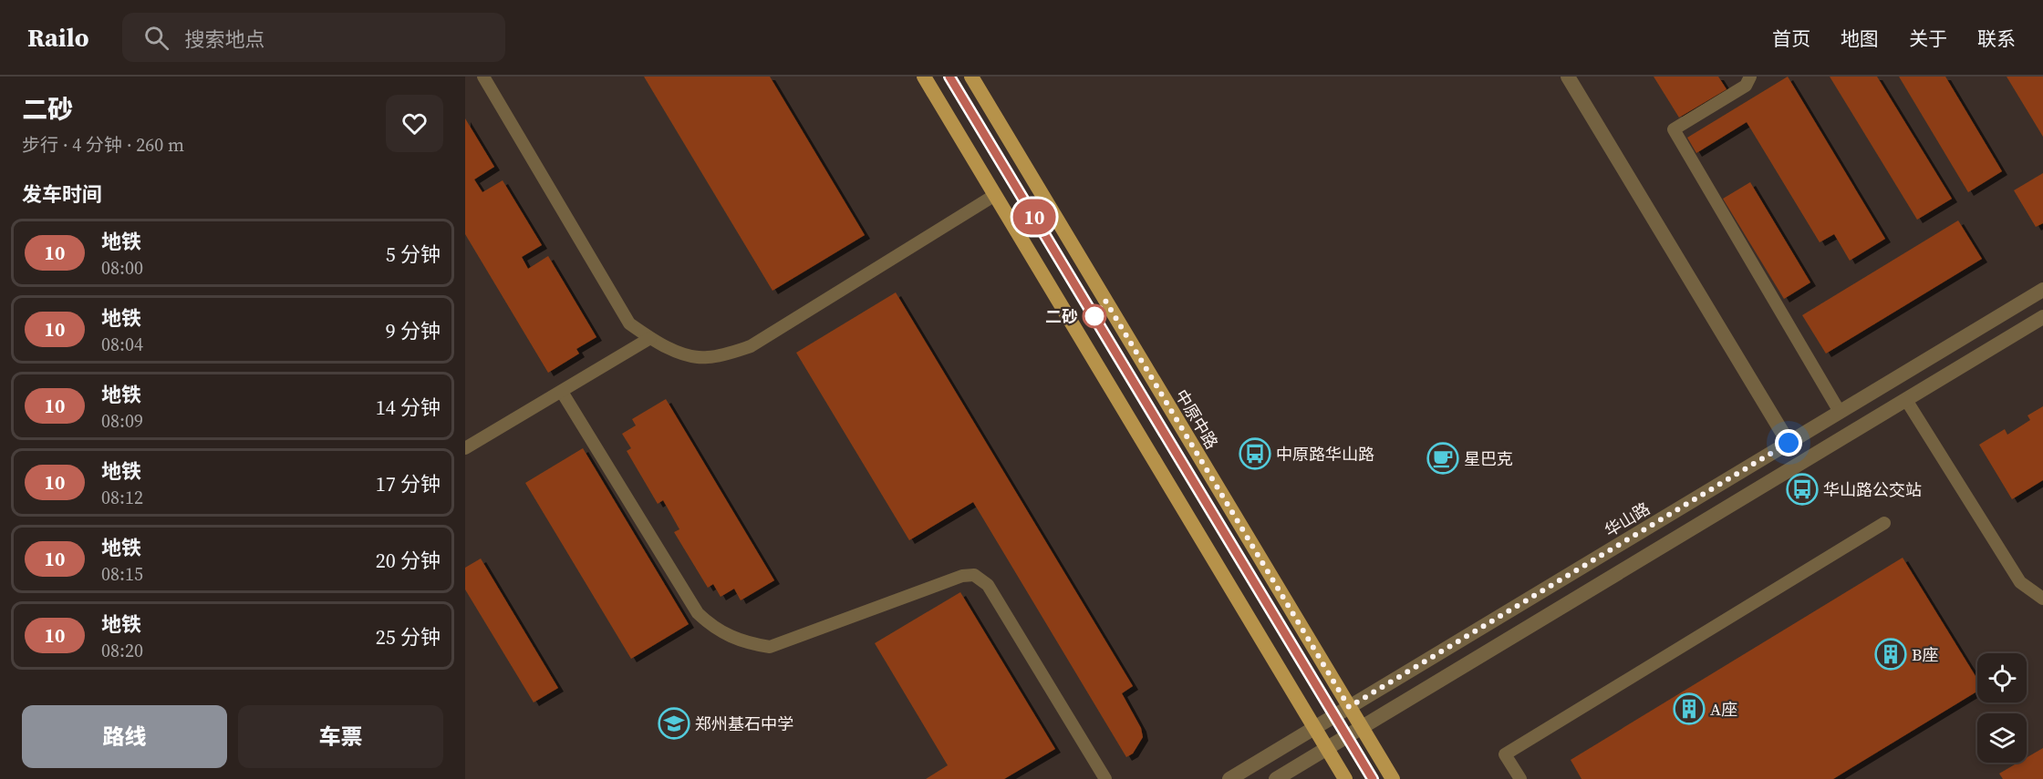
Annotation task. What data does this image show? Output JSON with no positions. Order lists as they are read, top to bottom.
{
  "streets": {
    "main road": ["中原中路"],
    "street": ["华山路"]
  },
  "crossings": [
    ["中原中路", "华山路"]
  ],
  "places": {
    "other": ["二砂"],
    "bus stop": ["中原路华山路", "华山路公交站"],
    "cafe": ["星巴克"],
    "building": ["B座", "A座"],
    "school or university": ["郑州基石中学"]
  },
  "lines": ["metro line 10"],
  "page": {
    "header": "Railo",
    "search": "搜索地点",
    "nav": [
      "首页",
      "地图",
      "关于",
      "联系"
    ],
    "heading": [
      ["二砂", "步行 · 4 分钟 · 260 m"],
      "发车时间"
    ],
    "on_map": "10",
    "list": [
      {
        "mark": "10",
        "name": "地铁",
        "note": "08:00",
        "value": "5 分钟"
      },
      {
        "mark": "10",
        "name": "地铁",
        "note": "08:04",
        "value": "9 分钟"
      },
      {
        "mark": "10",
        "name": "地铁",
        "note": "08:09",
        "value": "14 分钟"
      },
      {
        "mark": "10",
        "name": "地铁",
        "note": "08:12",
        "value": "17 分钟"
      },
      {
        "mark": "10",
        "name": "地铁",
        "note": "08:15",
        "value": "20 分钟"
      },
      {
        "mark": "10",
        "name": "地铁",
        "note": "08:20",
        "value": "25 分钟"
      }
    ],
    "buttons": ["路线", "车票"]
  }
}
